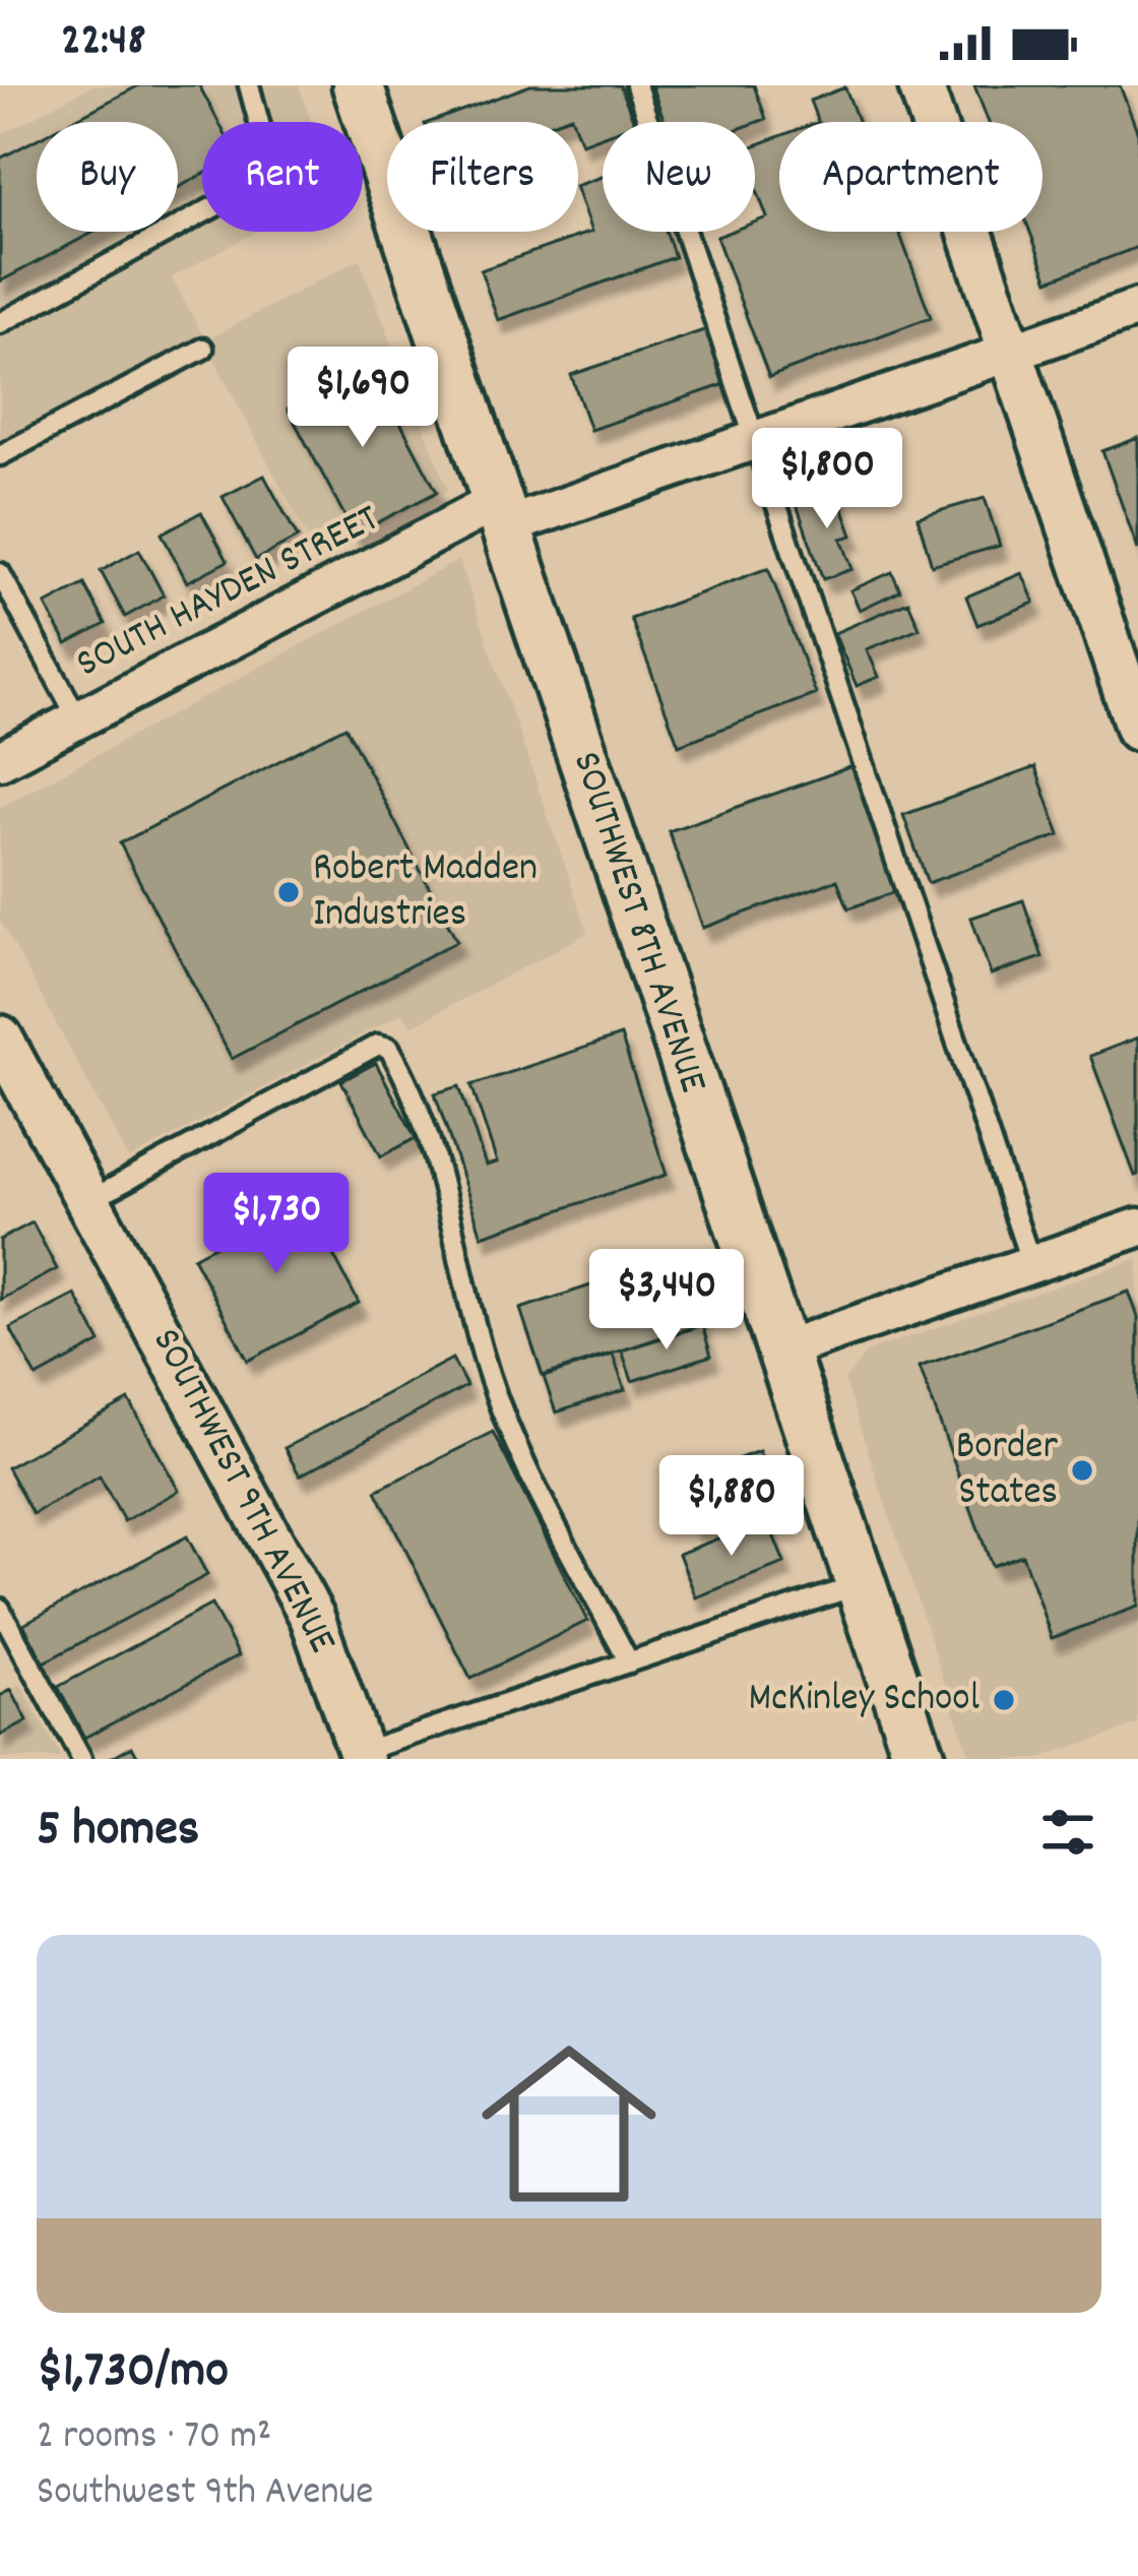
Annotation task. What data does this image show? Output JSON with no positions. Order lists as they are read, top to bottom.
{
  "streets": {
    "main road": ["SOUTHWEST 8TH AVENUE"],
    "street": ["SOUTH HAYDEN STREET", "SOUTHWEST 9TH AVENUE"]
  },
  "crossings": [
    ["SOUTH HAYDEN STREET", "SOUTHWEST 8TH AVENUE"]
  ],
  "places": ["Robert Madden Industries", "Border States", "McKinley School"],
  "page": {
    "status": "22:48",
    "chip": [
      "Buy",
      "Rent",
      "Filters",
      "New",
      "Apartment"
    ],
    "price": [
      "$1,690",
      "$1,800",
      "$1,730",
      "$3,440",
      "$1,880"
    ],
    "heading": "5 homes",
    "list": [
      {
        "name": "$1,730/mo",
        "note": "2 rooms · 70 m² · Southwest 9th Avenue"
      }
    ]
  }
}
